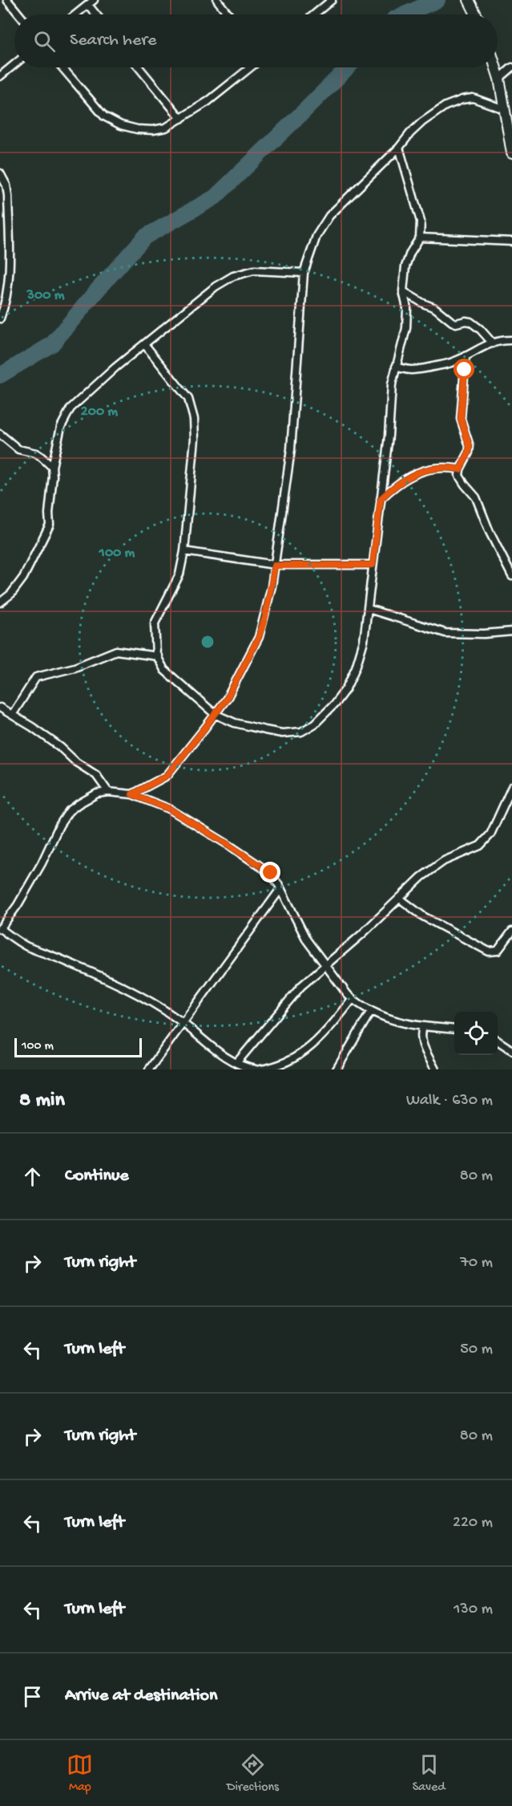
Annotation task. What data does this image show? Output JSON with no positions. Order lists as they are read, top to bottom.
{
  "scale_bar": "100 m",
  "page": {
    "search": "Search here",
    "scale": "100 m",
    "heading": ["8 min", "Walk · 630 m"],
    "list": [
      ["Continue", "80 m"],
      ["Turn right", "70 m"],
      ["Turn left", "50 m"],
      ["Turn right", "80 m"],
      ["Turn left", "220 m"],
      ["Turn left", "130 m"],
      "Arrive at destination"
    ],
    "nav": ["Map", "Directions", "Saved"]
  },
  "rings": ["300 m", "200 m", "100 m"]
}
